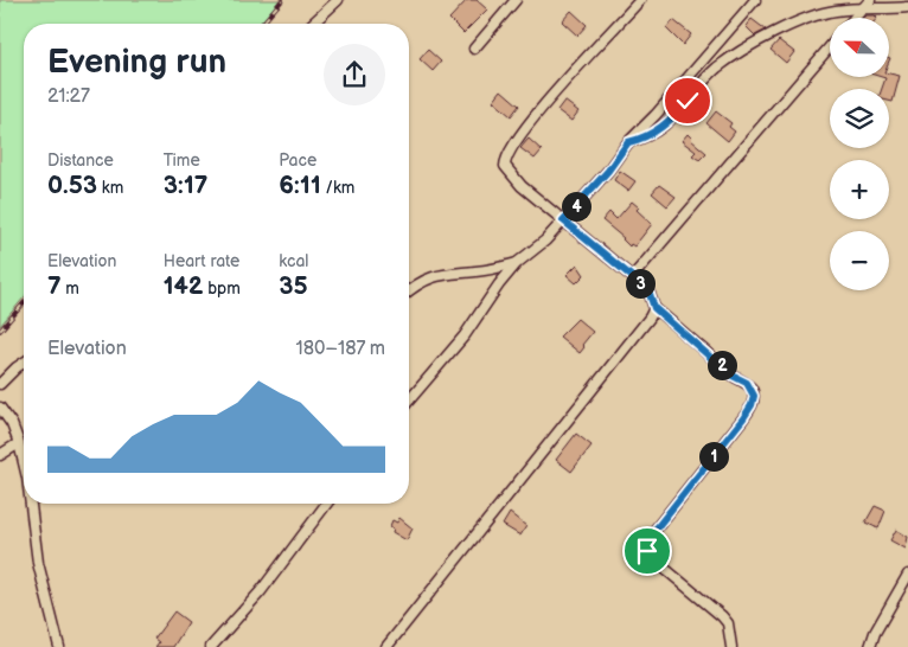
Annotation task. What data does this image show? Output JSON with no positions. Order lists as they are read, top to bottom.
{
  "north": "left",
  "page": {
    "map_buttons": ["+", "−"],
    "heading": ["Evening run", "21:27"],
    "stats": [
      ["Distance", "0.53 km"],
      ["Time", "3:17"],
      ["Pace", "6:11 /km"],
      ["Elevation", "7 m"],
      ["Heart rate", "142 bpm"],
      ["kcal", "35"]
    ],
    "pins": [
      "4",
      "3",
      "2",
      "1"
    ],
    "chart": ["Elevation", "180–187 m"]
  }
}
